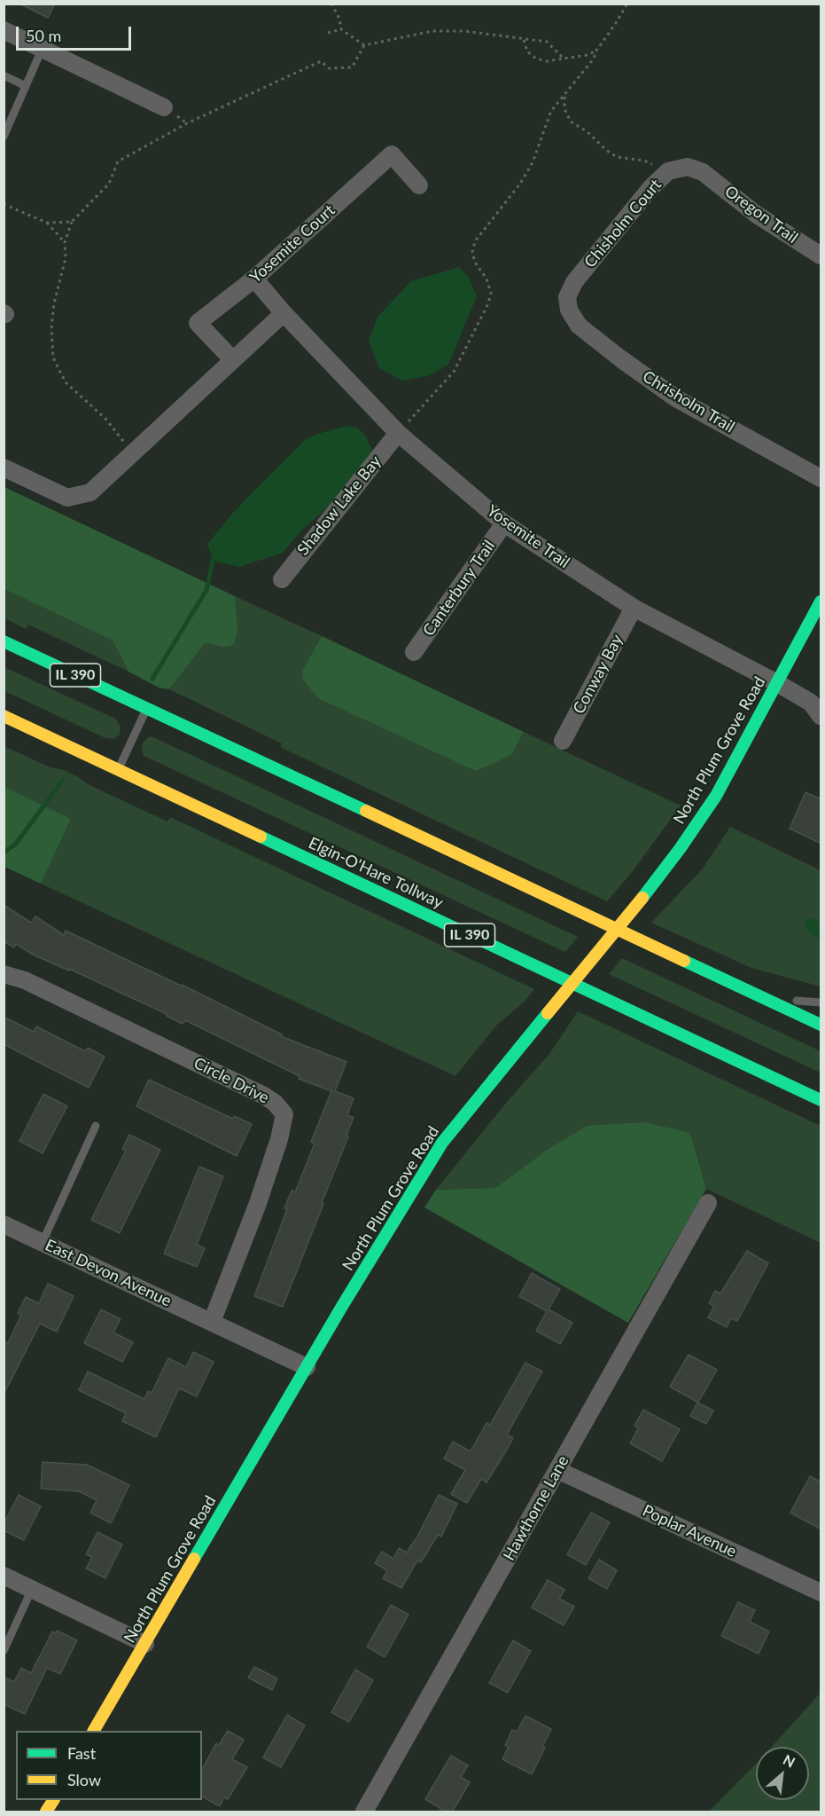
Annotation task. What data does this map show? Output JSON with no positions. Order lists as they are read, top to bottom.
{
  "streets": {
    "main road": ["IL 390", "North Plum Grove Road", "Elgin-O'Hare Tollway"],
    "street": [
      "Oregon Trail",
      "Chisholm Court",
      "Yosemite Court",
      "Chrisholm Trail",
      "Shadow Lake Bay",
      "Yosemite Trail",
      "Canterbury Trail",
      "Conway Bay",
      "Circle Drive",
      "East Devon Avenue",
      "Hawthorne Lane",
      "Poplar Avenue"
    ]
  },
  "crossings": [
    ["Oregon Trail", "Chisholm Court"],
    ["Chisholm Court", "Chrisholm Trail"],
    ["Yosemite Court", "Yosemite Trail"],
    ["Shadow Lake Bay", "Yosemite Trail"],
    ["Yosemite Trail", "Canterbury Trail"],
    ["Yosemite Trail", "Conway Bay"],
    ["Yosemite Trail", "North Plum Grove Road"],
    ["North Plum Grove Road", "East Devon Avenue"],
    ["Circle Drive", "East Devon Avenue"],
    ["Hawthorne Lane", "Poplar Avenue"]
  ],
  "legend": ["Fast", "Slow"],
  "scale_bar": "50 m",
  "north": "top right"
}
